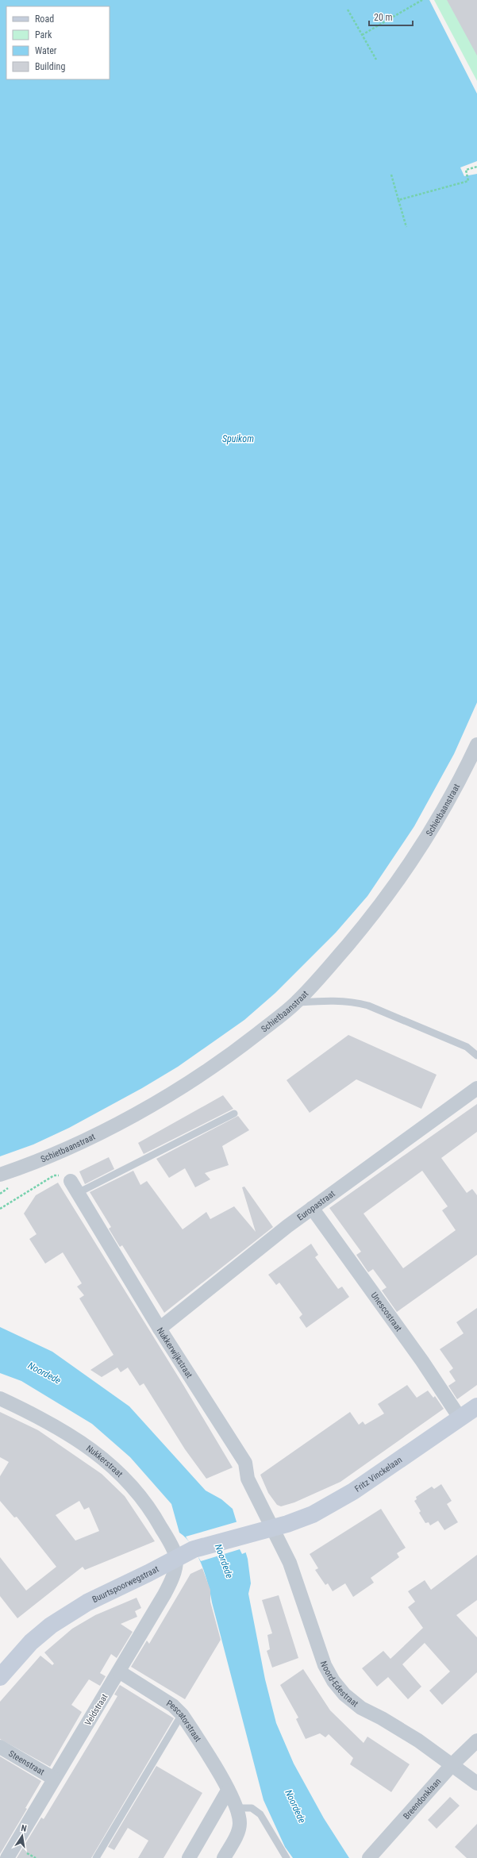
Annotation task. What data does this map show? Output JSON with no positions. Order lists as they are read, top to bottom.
{
  "streets": {
    "street": [
      "Schietbaanstraat",
      "Europastraat",
      "Unescostraat",
      "Nukkerwijkstraat",
      "Nukkerstraat",
      "Fritz Vinckelaan",
      "Buurtspoorwegstraat",
      "Noord-Edestraat",
      "Veldstraat",
      "Pescatorstraat",
      "Steenstraat",
      "Breendonklaan"
    ]
  },
  "crossings": [
    ["Europastraat", "Unescostraat"],
    ["Europastraat", "Nukkerwijkstraat"],
    ["Unescostraat", "Fritz Vinckelaan"],
    ["Nukkerwijkstraat", "Fritz Vinckelaan"],
    ["Nukkerwijkstraat", "Buurtspoorwegstraat"],
    ["Nukkerwijkstraat", "Noord-Edestraat"],
    ["Nukkerstraat", "Buurtspoorwegstraat"],
    ["Nukkerstraat", "Veldstraat"],
    ["Fritz Vinckelaan", "Buurtspoorwegstraat"],
    ["Fritz Vinckelaan", "Noord-Edestraat"],
    ["Buurtspoorwegstraat", "Noord-Edestraat"],
    ["Buurtspoorwegstraat", "Veldstraat"],
    ["Noord-Edestraat", "Breendonklaan"],
    ["Veldstraat", "Pescatorstraat"],
    ["Veldstraat", "Steenstraat"]
  ],
  "water": ["Spuikom", "Noordede"],
  "legend": [
    "Road",
    "Park",
    "Water",
    "Building"
  ],
  "scale_bar": "20 m",
  "north": "top"
}
